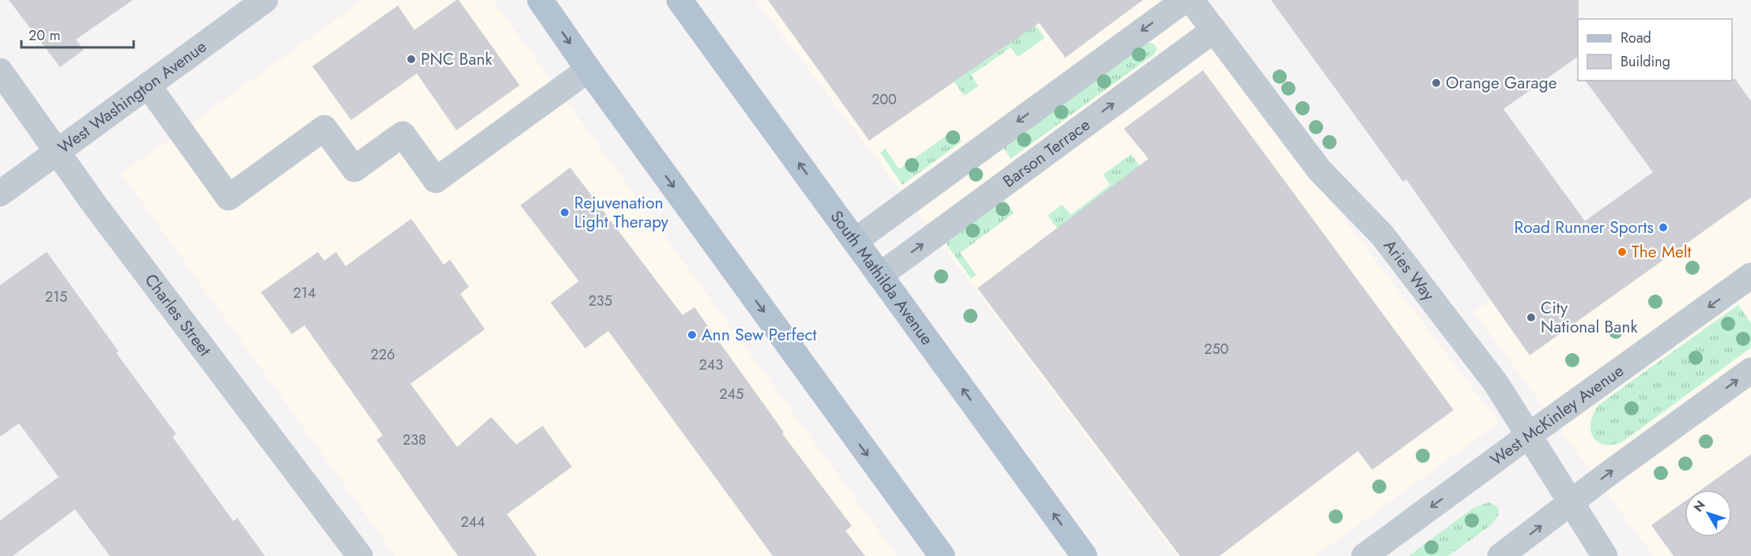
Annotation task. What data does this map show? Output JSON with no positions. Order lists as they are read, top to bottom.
{
  "streets": {
    "main road": ["South Mathilda Avenue"],
    "street": [
      "West Washington Avenue",
      "Barson Terrace",
      "Aries Way",
      "Charles Street",
      "West McKinley Avenue"
    ]
  },
  "crossings": [
    ["West Washington Avenue", "Charles Street"],
    ["Barson Terrace", "Aries Way"],
    ["Barson Terrace", "South Mathilda Avenue"],
    ["Aries Way", "West McKinley Avenue"]
  ],
  "places": [
    "PNC Bank",
    "Orange Garage",
    "Rejuvenation Light Therapy",
    "Road Runner Sports",
    "The Melt",
    "City National Bank",
    "Ann Sew Perfect"
  ],
  "house_numbers": [
    "200",
    "214",
    "215",
    "235",
    "250",
    "226",
    "243",
    "245",
    "238",
    "244"
  ],
  "legend": ["Road", "Building"],
  "scale_bar": "20 m",
  "north": "top left"
}
